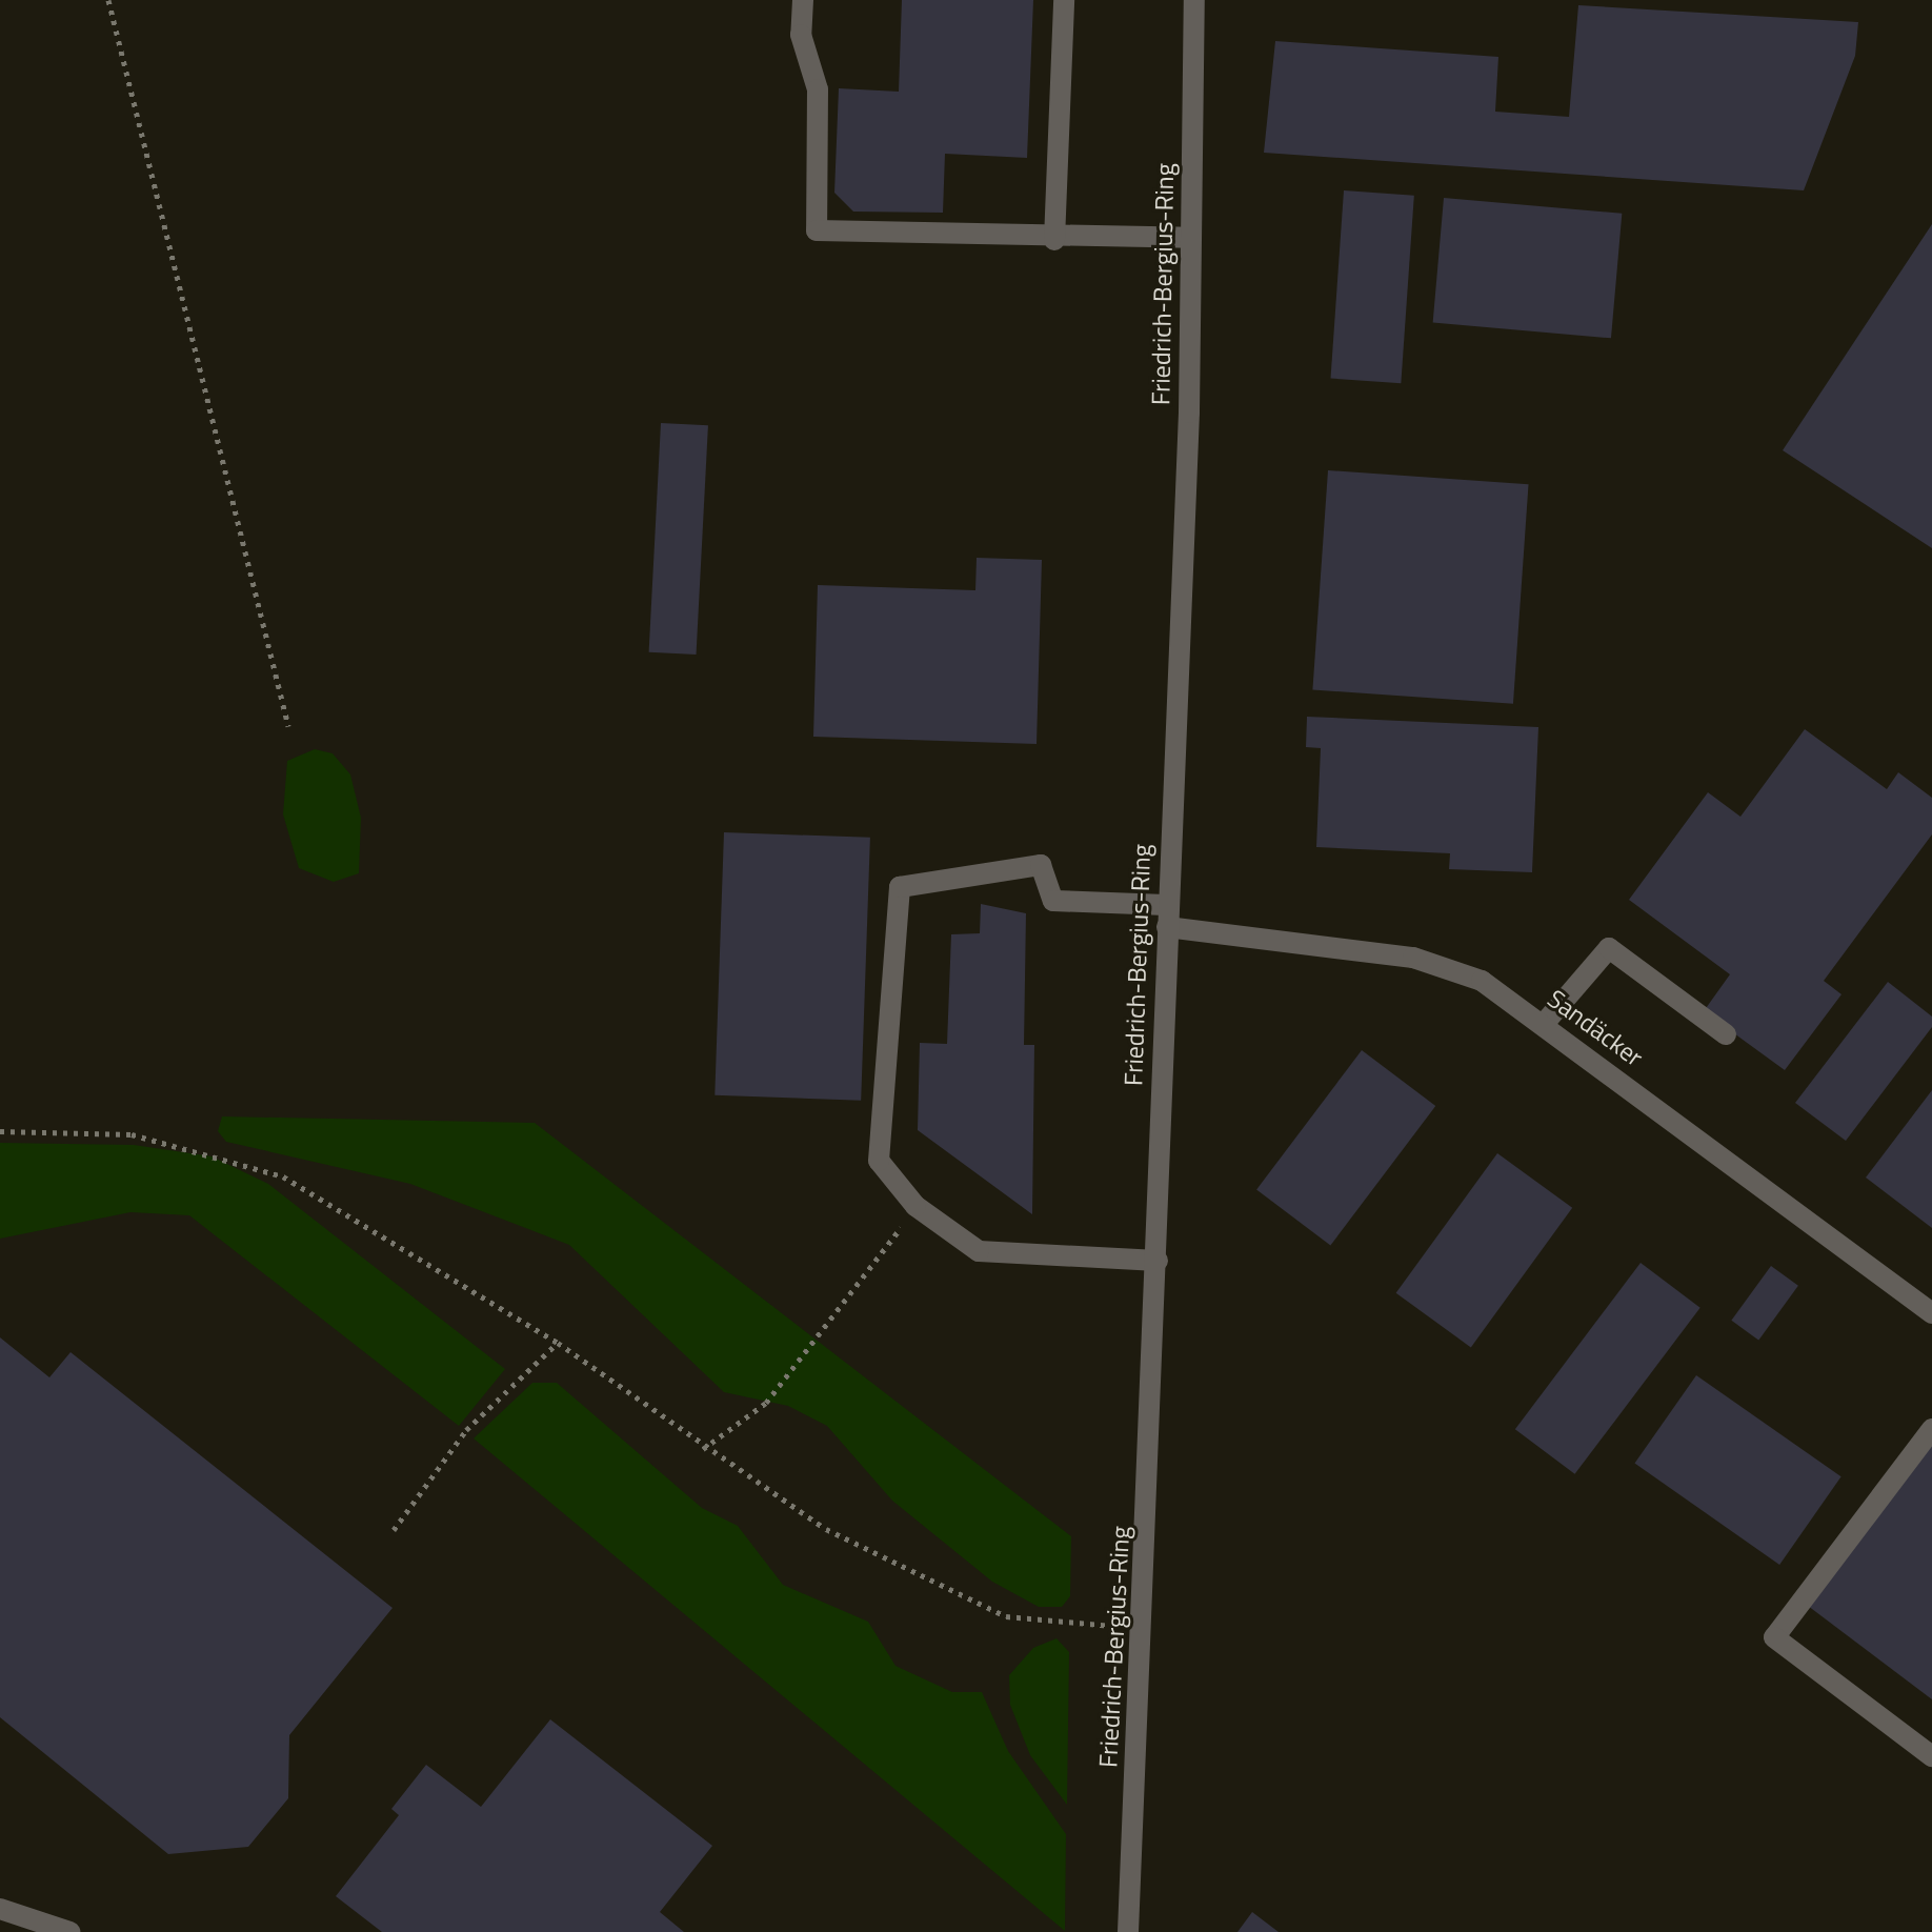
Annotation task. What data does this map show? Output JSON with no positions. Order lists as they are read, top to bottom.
{
  "streets": {
    "street": ["Friedrich-Bergius-Ring", "Sandäcker"]
  },
  "crossings": [
    ["Friedrich-Bergius-Ring", "Sandäcker"]
  ]
}
